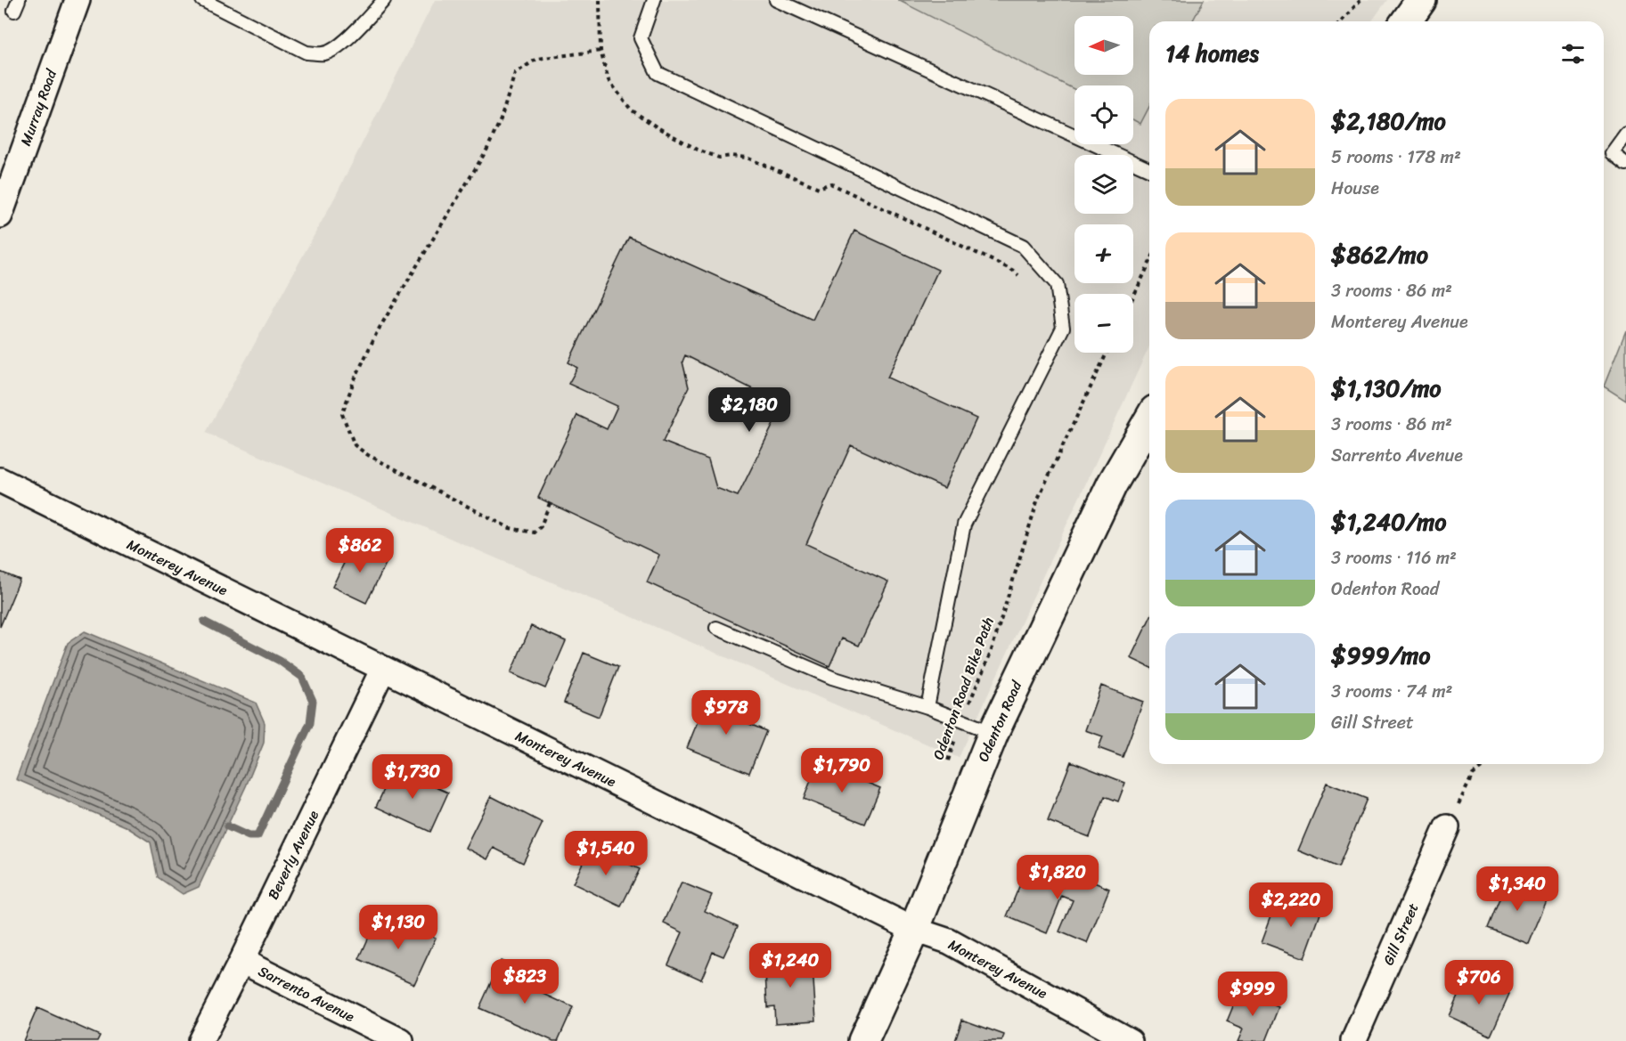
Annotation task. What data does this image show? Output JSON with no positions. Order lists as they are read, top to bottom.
{
  "streets": {
    "street": [
      "Murray Road",
      "Monterey Avenue",
      "Odenton Road",
      "Beverly Avenue",
      "Gill Street",
      "Sarrento Avenue"
    ],
    "path": ["Odenton Road Bike Path"]
  },
  "crossings": [
    ["Monterey Avenue", "Odenton Road"],
    ["Monterey Avenue", "Beverly Avenue"],
    ["Beverly Avenue", "Sarrento Avenue"]
  ],
  "north": "left",
  "page": {
    "map_buttons": ["+", "−"],
    "heading": "14 homes",
    "list": [
      {
        "name": "$2,180/mo",
        "note": "5 rooms · 178 m² · House"
      },
      {
        "name": "$862/mo",
        "note": "3 rooms · 86 m² · Monterey Avenue"
      },
      {
        "name": "$1,130/mo",
        "note": "3 rooms · 86 m² · Sarrento Avenue"
      },
      {
        "name": "$1,240/mo",
        "note": "3 rooms · 116 m² · Odenton Road"
      },
      {
        "name": "$999/mo",
        "note": "3 rooms · 74 m² · Gill Street"
      }
    ],
    "price": [
      "$2,180",
      "$862",
      "$978",
      "$1,790",
      "$1,730",
      "$1,540",
      "$1,820",
      "$1,340",
      "$2,220",
      "$1,130",
      "$1,240",
      "$823",
      "$706",
      "$999"
    ]
  }
}
